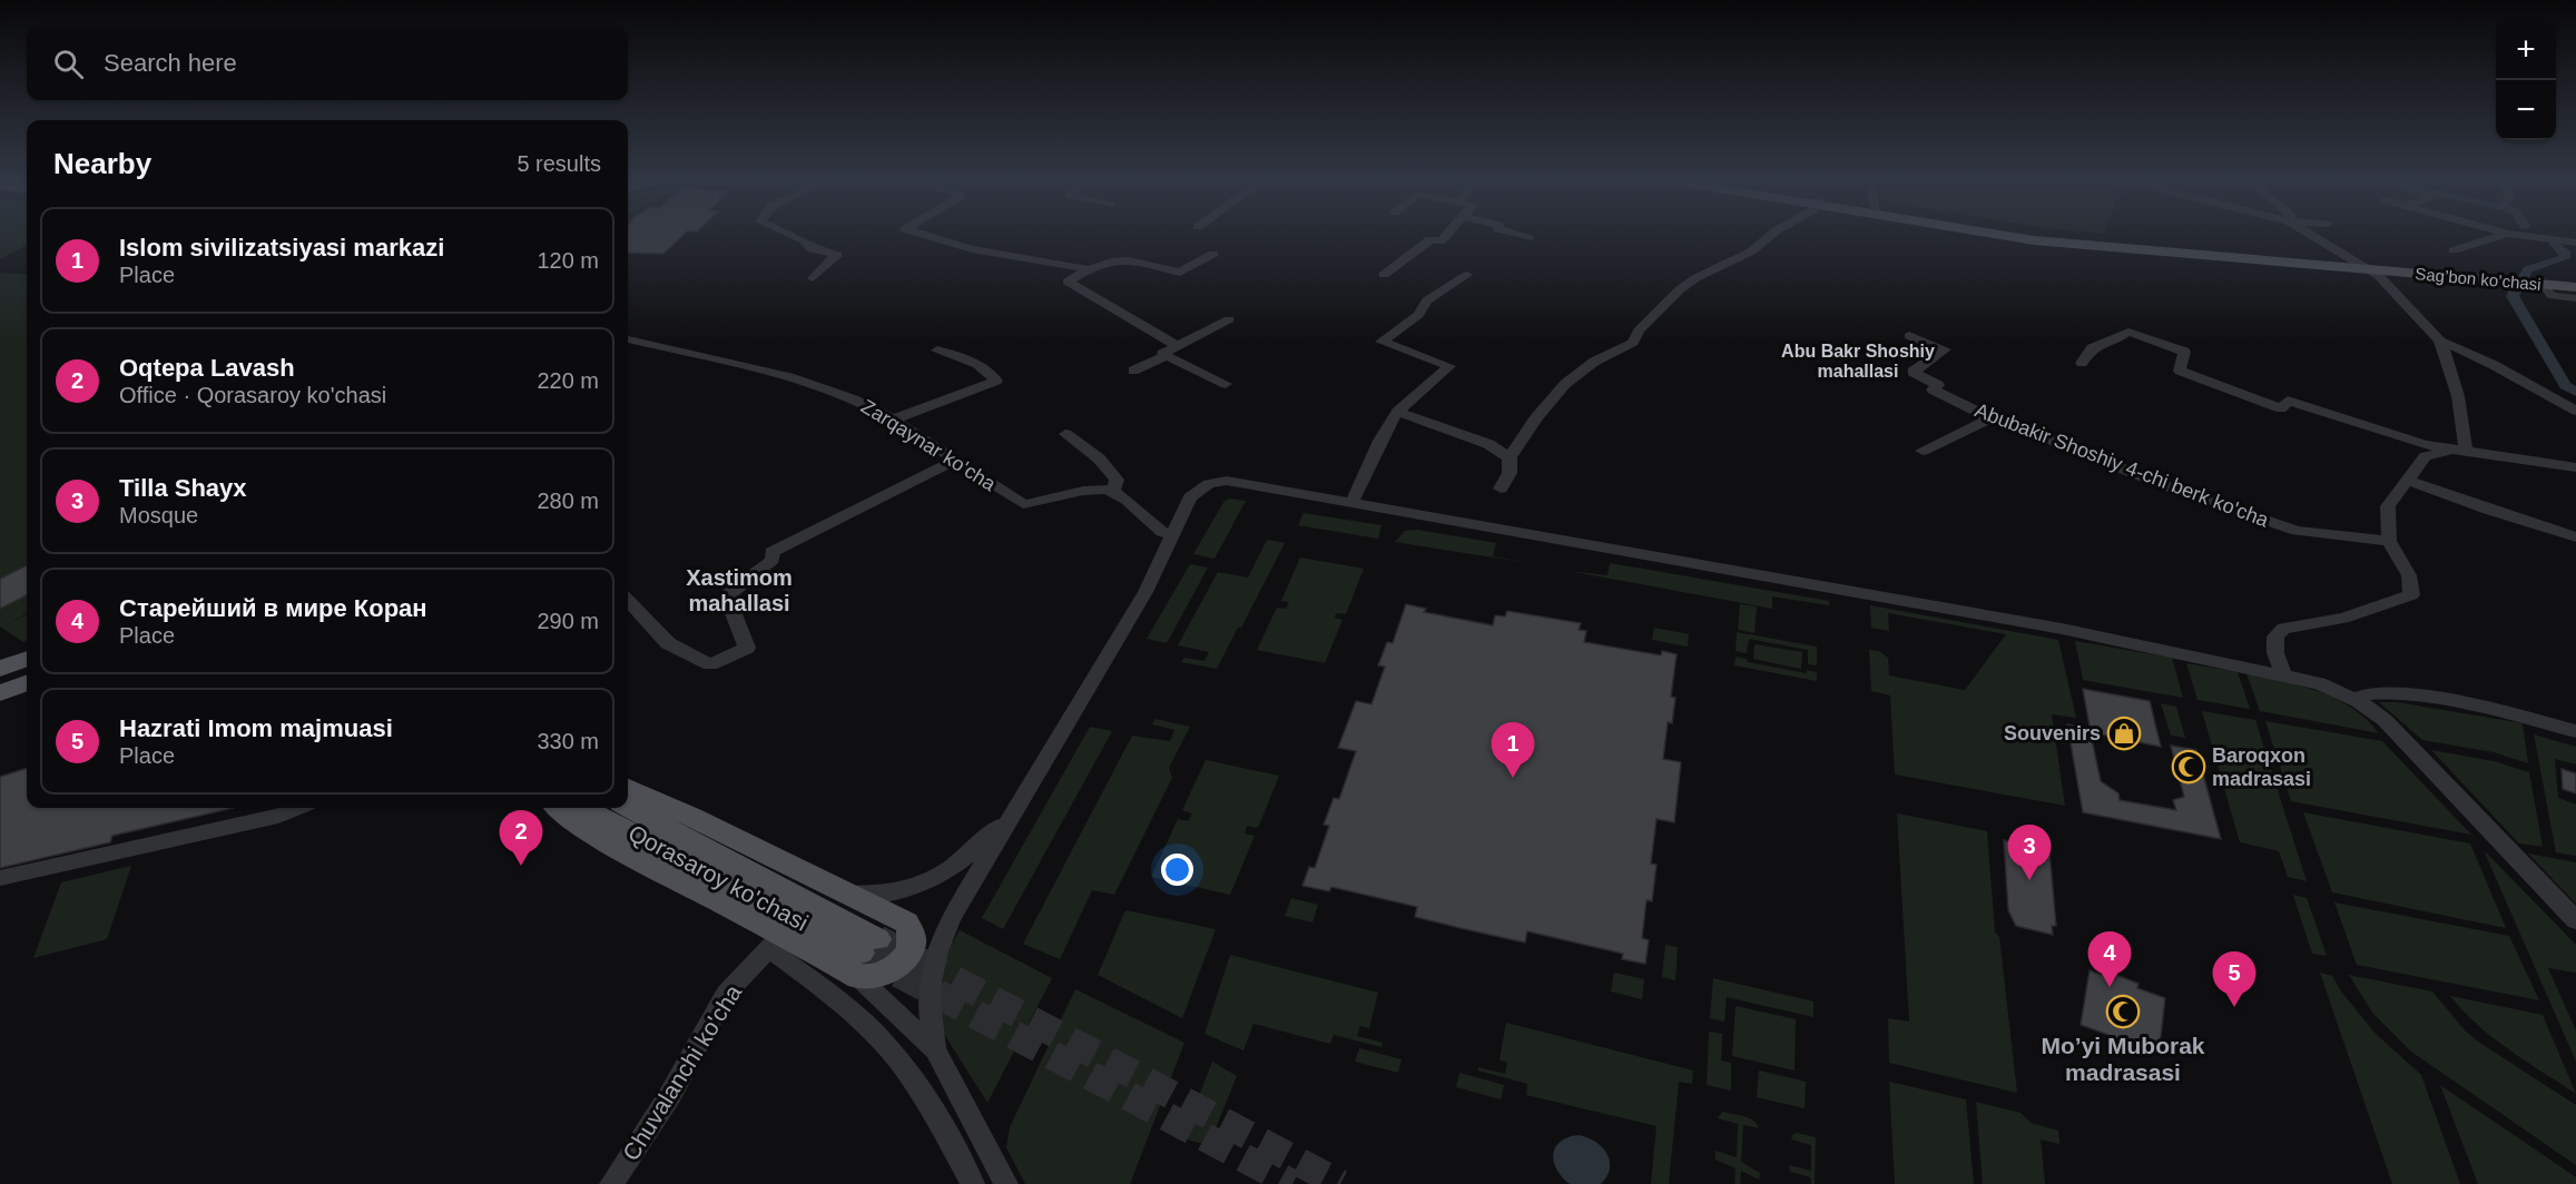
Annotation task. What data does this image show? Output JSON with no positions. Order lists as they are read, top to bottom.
{
  "streets": {
    "main road": ["Sag’bon ko’chasi", "Qorasaroy ko'chasi"],
    "street": ["Zarqaynar ko'cha", "Abubakir Shoshiy 4-chi berk ko'cha", "Chuvalanchi ko'cha"]
  },
  "districts": ["Abu Bakr Shoshiy mahallasi", "Xastimom mahallasi"],
  "places": {
    "shop": ["Souvenirs"],
    "mosque": ["Baroqxon madrasasi", "Mo’yi Muborak madrasasi"]
  },
  "page": {
    "map_buttons": ["+", "−"],
    "search": "Search here",
    "heading": ["Nearby", "5 results"],
    "list": [
      {
        "mark": "1",
        "name": "Islom sivilizatsiyasi markazi",
        "note": "Place",
        "value": "120 m"
      },
      {
        "mark": "2",
        "name": "Oqtepa Lavash",
        "note": "Office · Qorasaroy ko'chasi",
        "value": "220 m"
      },
      {
        "mark": "3",
        "name": "Tilla Shayx",
        "note": "Mosque",
        "value": "280 m"
      },
      {
        "mark": "4",
        "name": "Старейший в мире Коран",
        "note": "Place",
        "value": "290 m"
      },
      {
        "mark": "5",
        "name": "Hazrati Imom majmuasi",
        "note": "Place",
        "value": "330 m"
      }
    ],
    "pins": [
      "1",
      "2",
      "3",
      "4",
      "5"
    ]
  }
}
